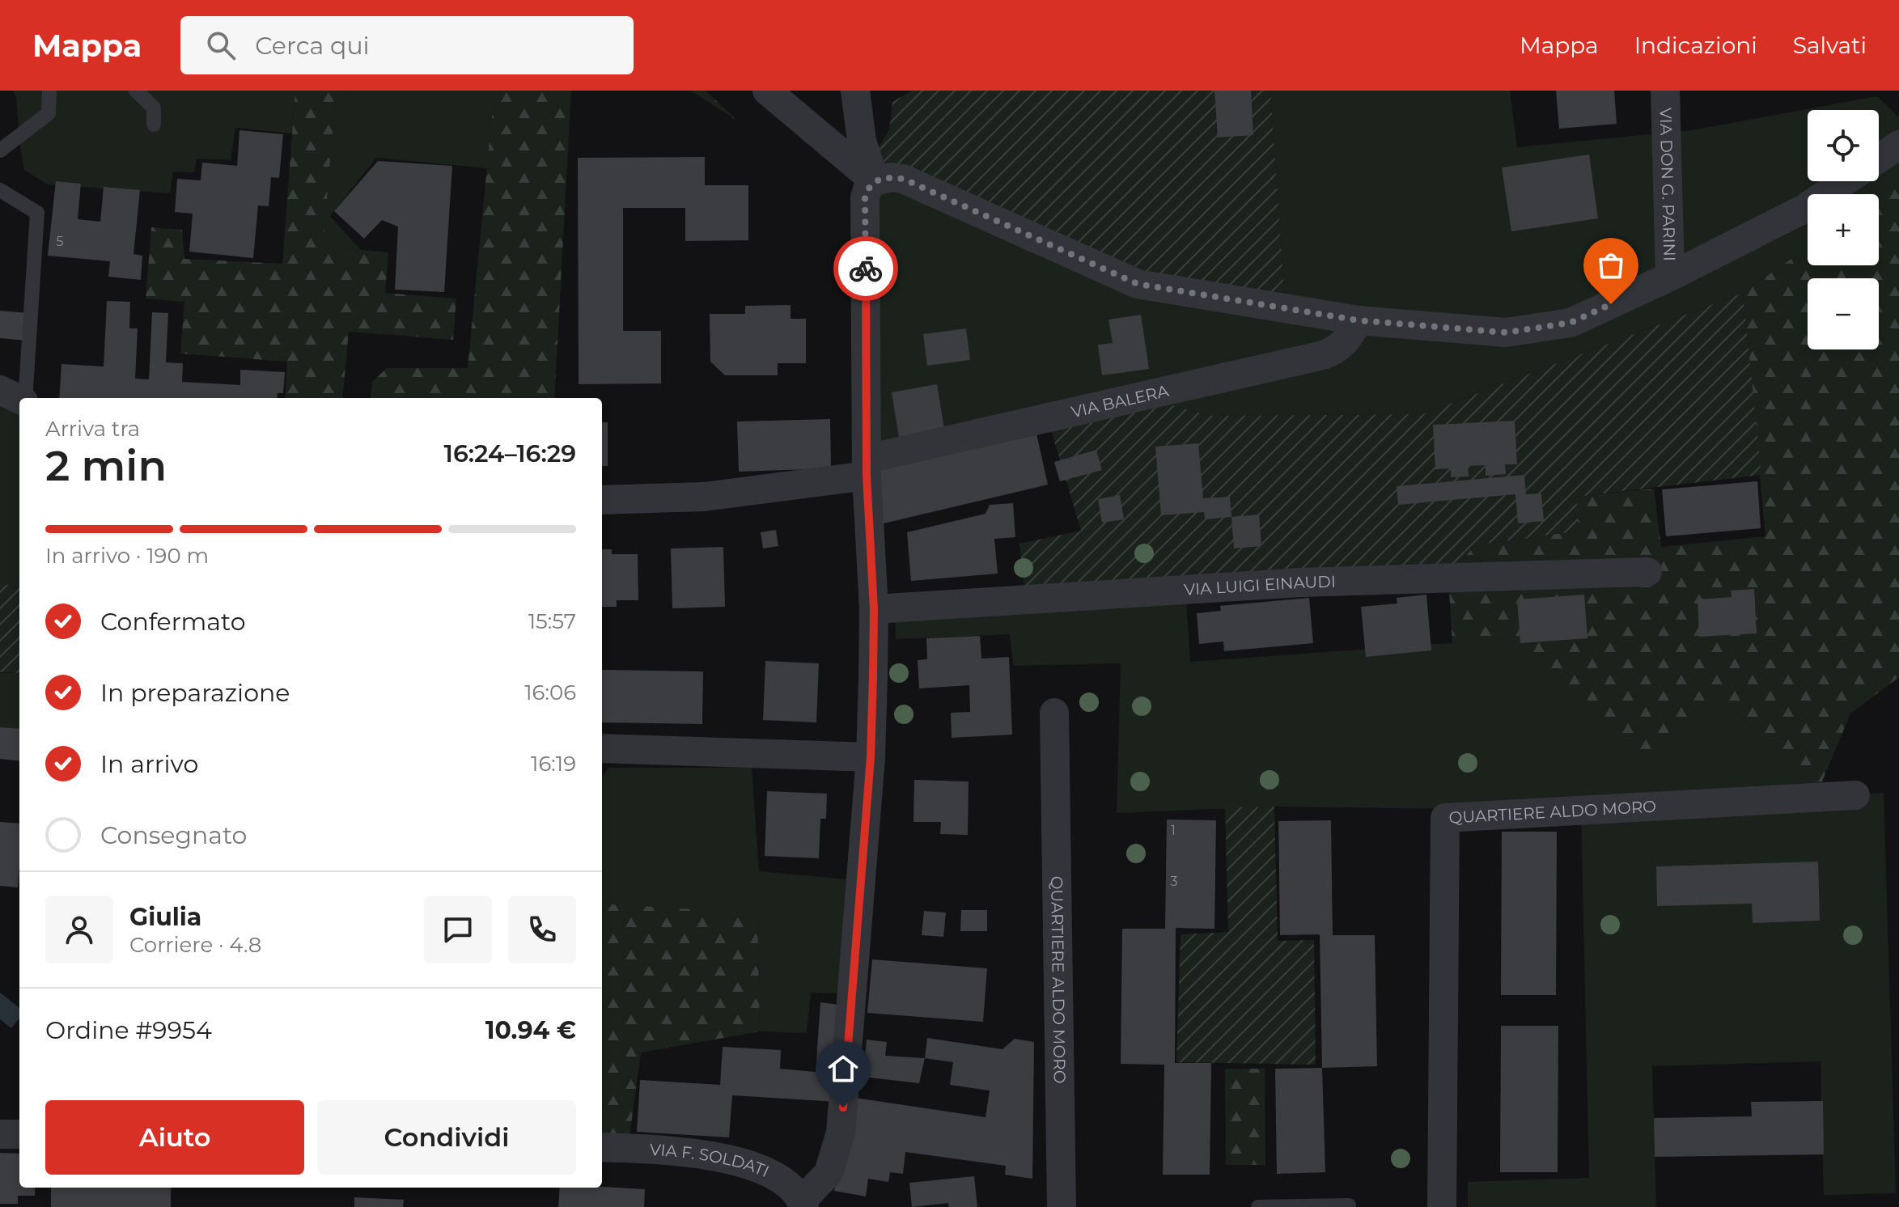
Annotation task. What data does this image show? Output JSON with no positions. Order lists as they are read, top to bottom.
{
  "streets": {
    "street": [
      "VIA DON G. PARINI",
      "VIA BALERA",
      "VIA LUIGI EINAUDI",
      "QUARTIERE ALDO MORO",
      "VIA F. SOLDATI"
    ]
  },
  "house_numbers": ["5", "1", "3"],
  "page": {
    "header": "Mappa",
    "search": "Cerca qui",
    "nav": ["Mappa", "Indicazioni", "Salvati"],
    "map_buttons": ["+", "−"],
    "heading": ["2 min", "Arriva tra", "16:24–16:29"],
    "panel": [
      "Giulia",
      "Corriere · 4.8",
      "Ordine #9954",
      "10.94 €"
    ],
    "bar": "In arrivo · 190 m",
    "list": [
      ["Confermato", "15:57"],
      ["In preparazione", "16:06"],
      ["In arrivo", "16:19"],
      "Consegnato"
    ],
    "buttons": ["Aiuto", "Condividi"]
  }
}
